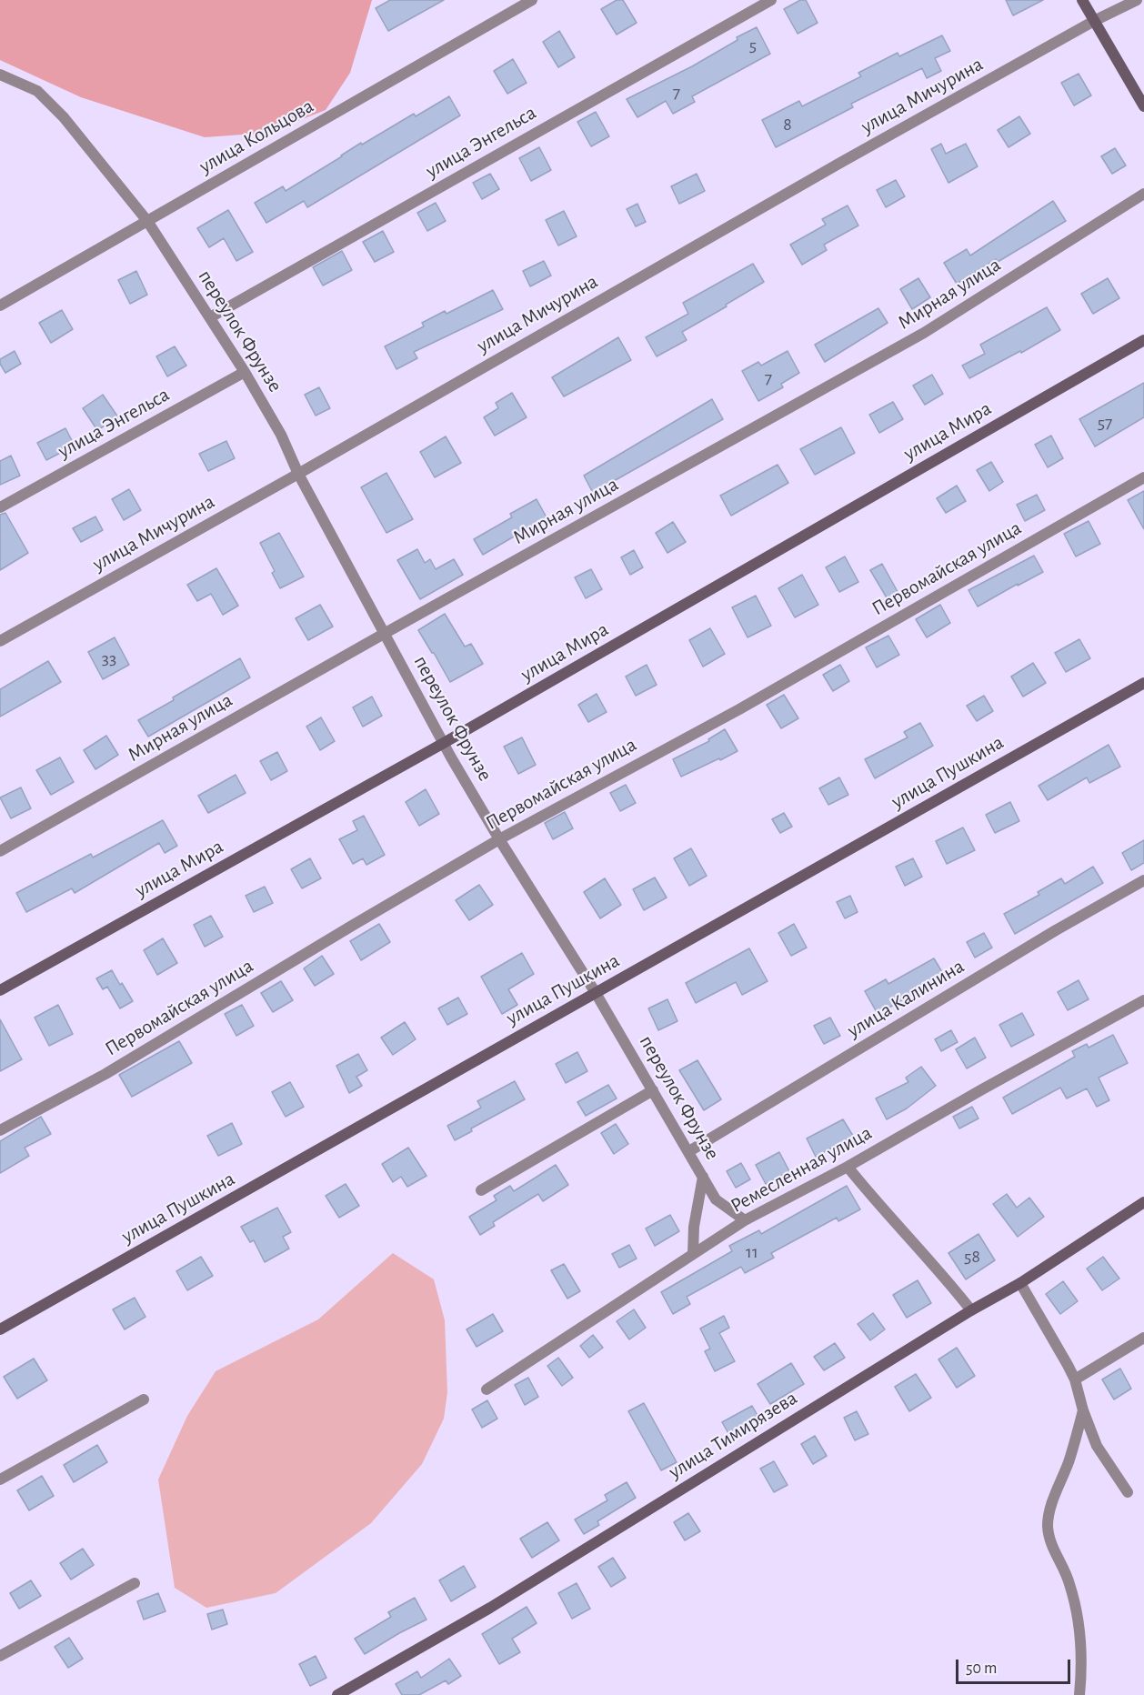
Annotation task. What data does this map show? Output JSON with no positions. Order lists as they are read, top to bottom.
{
  "streets": {
    "street": [
      "улица Мичурина",
      "улица Кольцова",
      "улица Энгельса",
      "Мирная улица",
      "переулок Фрунзе",
      "улица Мира",
      "Первомайская улица",
      "улица Пушкина",
      "улица Калинина",
      "Ремесленная улица",
      "улица Тимирязева"
    ]
  },
  "crossings": [
    ["улица Мичурина", "переулок Фрунзе"],
    ["улица Кольцова", "переулок Фрунзе"],
    ["улица Энгельса", "переулок Фрунзе"],
    ["Мирная улица", "переулок Фрунзе"],
    ["переулок Фрунзе", "улица Мира"],
    ["переулок Фрунзе", "Первомайская улица"],
    ["переулок Фрунзе", "улица Пушкина"],
    ["переулок Фрунзе", "улица Калинина"],
    ["переулок Фрунзе", "Ремесленная улица"]
  ],
  "house_numbers": [
    "5",
    "7",
    "8",
    "7",
    "57",
    "33",
    "11",
    "58"
  ],
  "scale_bar": "50 m"
}
